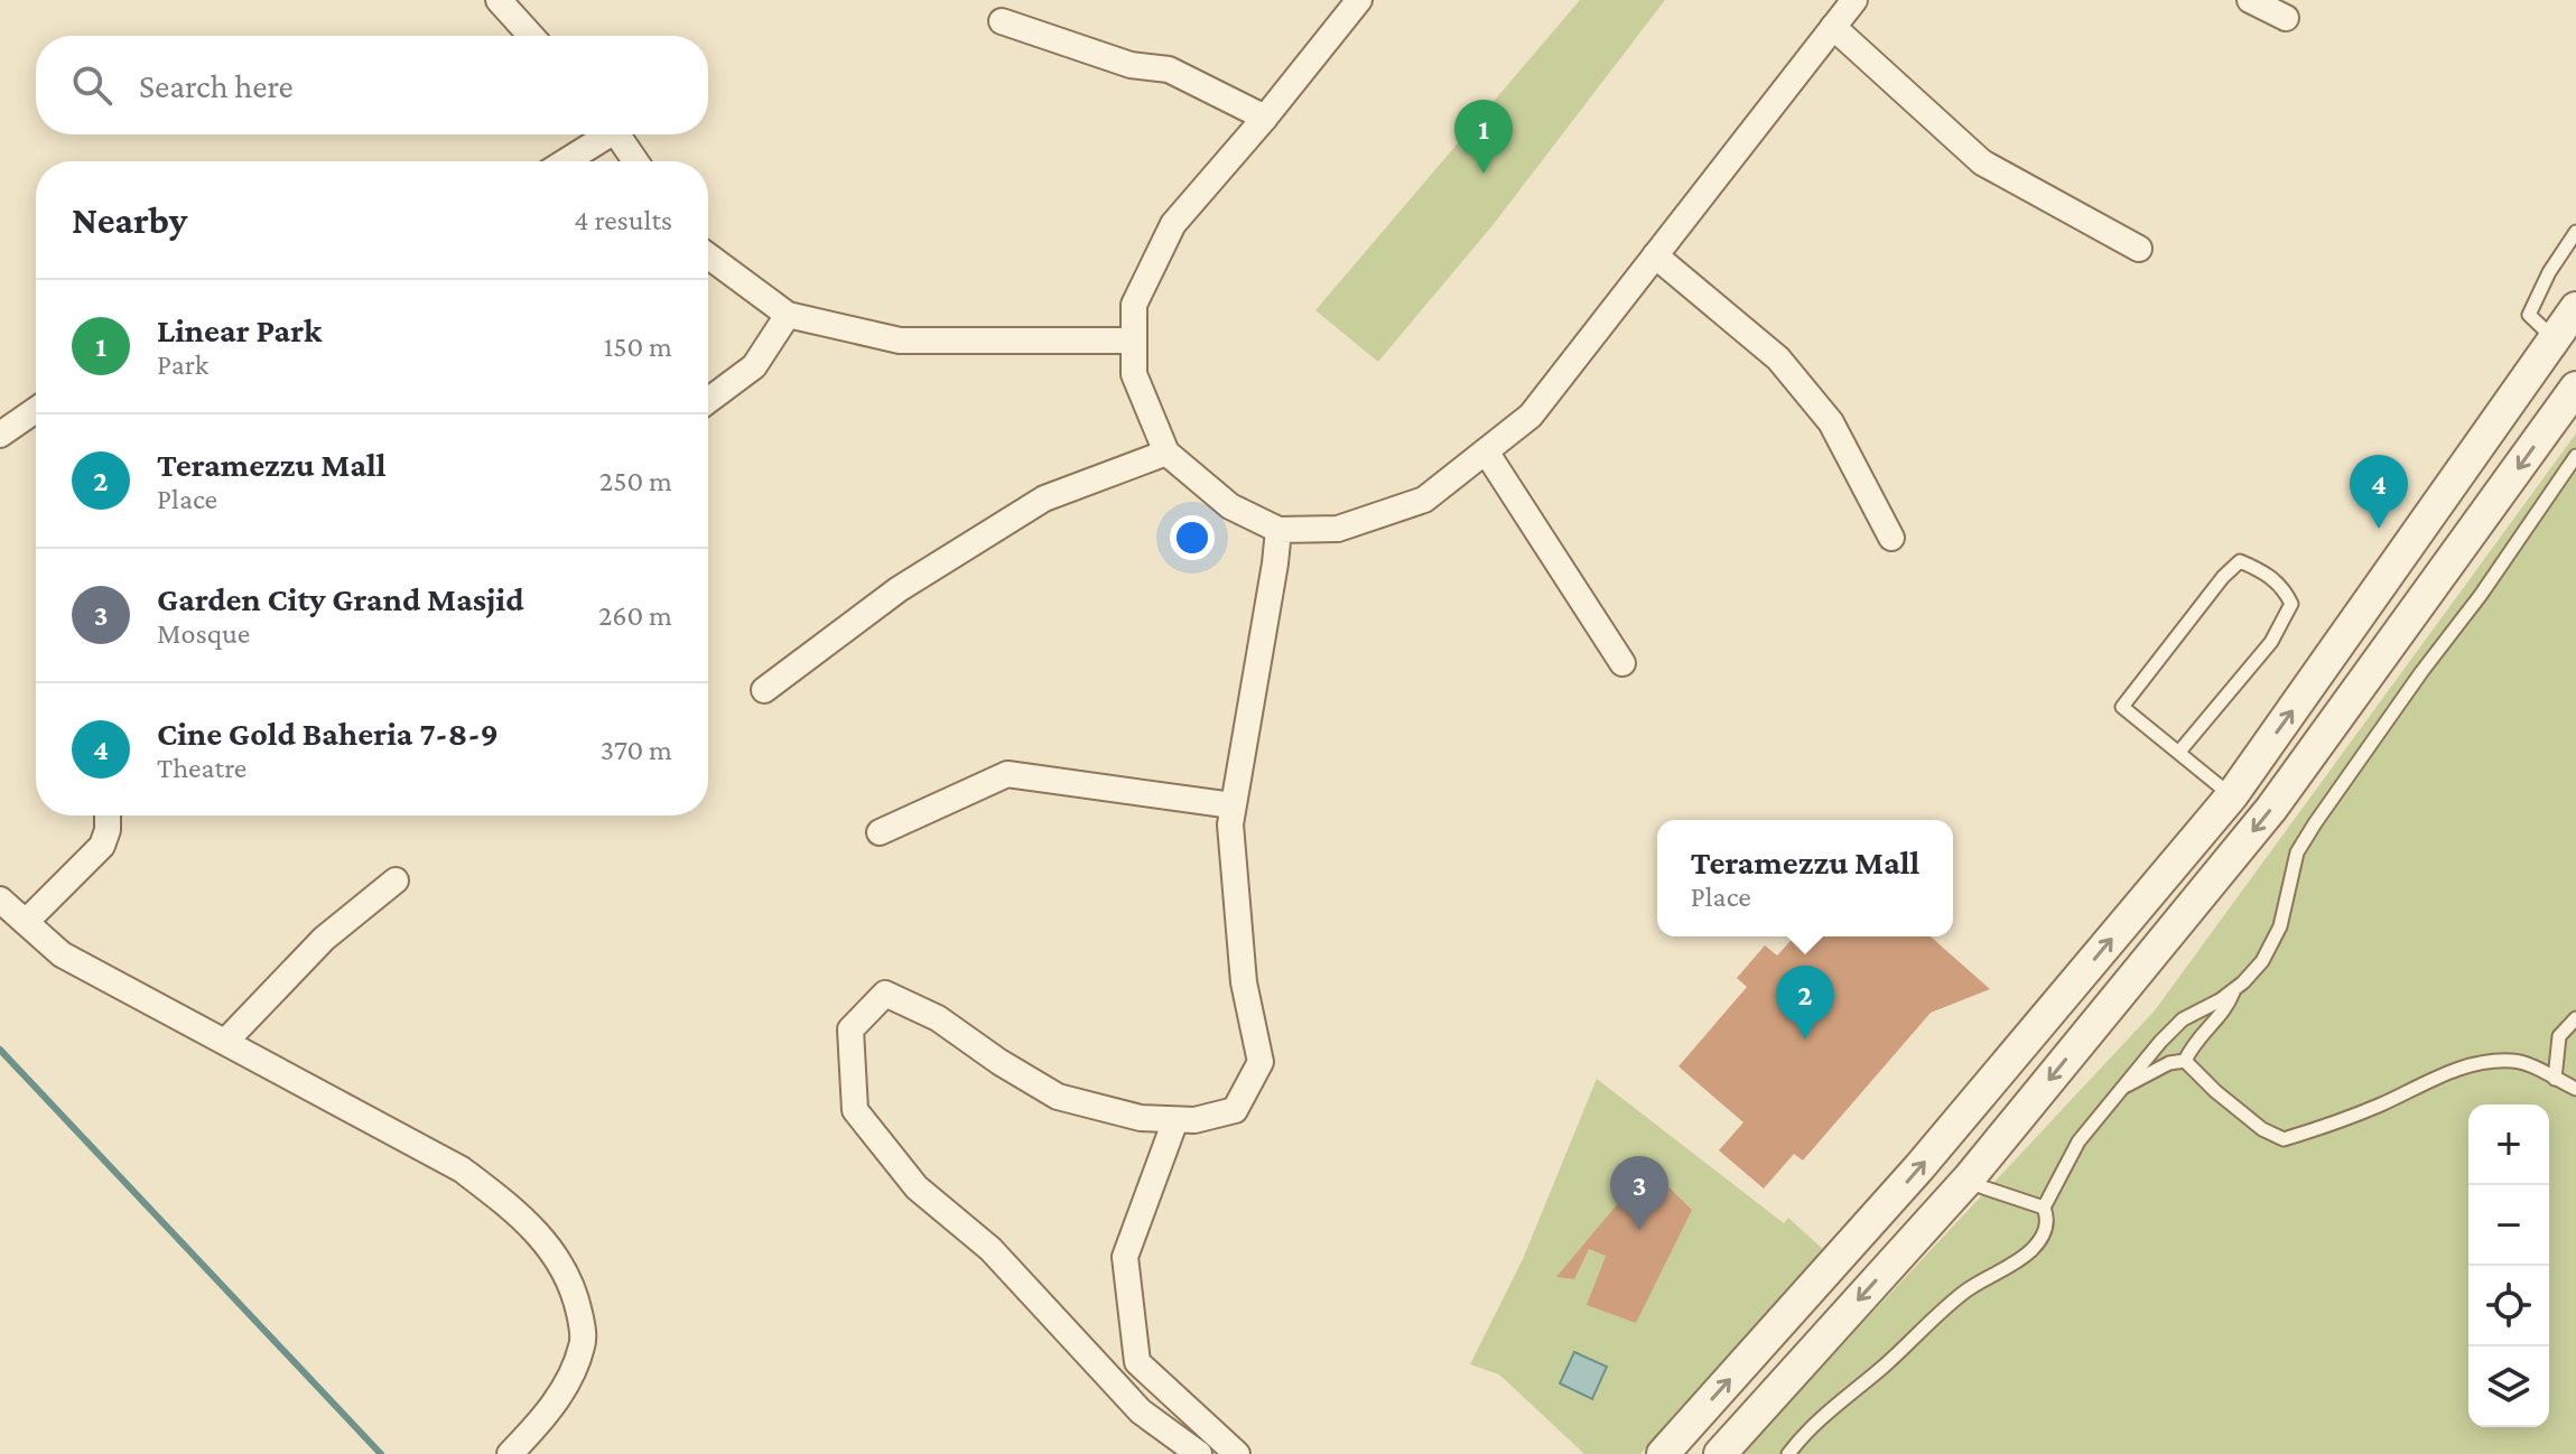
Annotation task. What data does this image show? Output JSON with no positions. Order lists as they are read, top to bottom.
{
  "page": {
    "search": "Search here",
    "pins": [
      "1",
      "4",
      "2",
      "3"
    ],
    "heading": ["Nearby", "4 results"],
    "list": [
      {
        "mark": "1",
        "name": "Linear Park",
        "note": "Park",
        "value": "150 m"
      },
      {
        "mark": "2",
        "name": "Teramezzu Mall",
        "note": "Place",
        "value": "250 m"
      },
      {
        "mark": "3",
        "name": "Garden City Grand Masjid",
        "note": "Mosque",
        "value": "260 m"
      },
      {
        "mark": "4",
        "name": "Cine Gold Baheria 7-8-9",
        "note": "Theatre",
        "value": "370 m"
      }
    ],
    "popup": ["Teramezzu Mall", "Place"],
    "map_buttons": ["+", "−"]
  }
}
